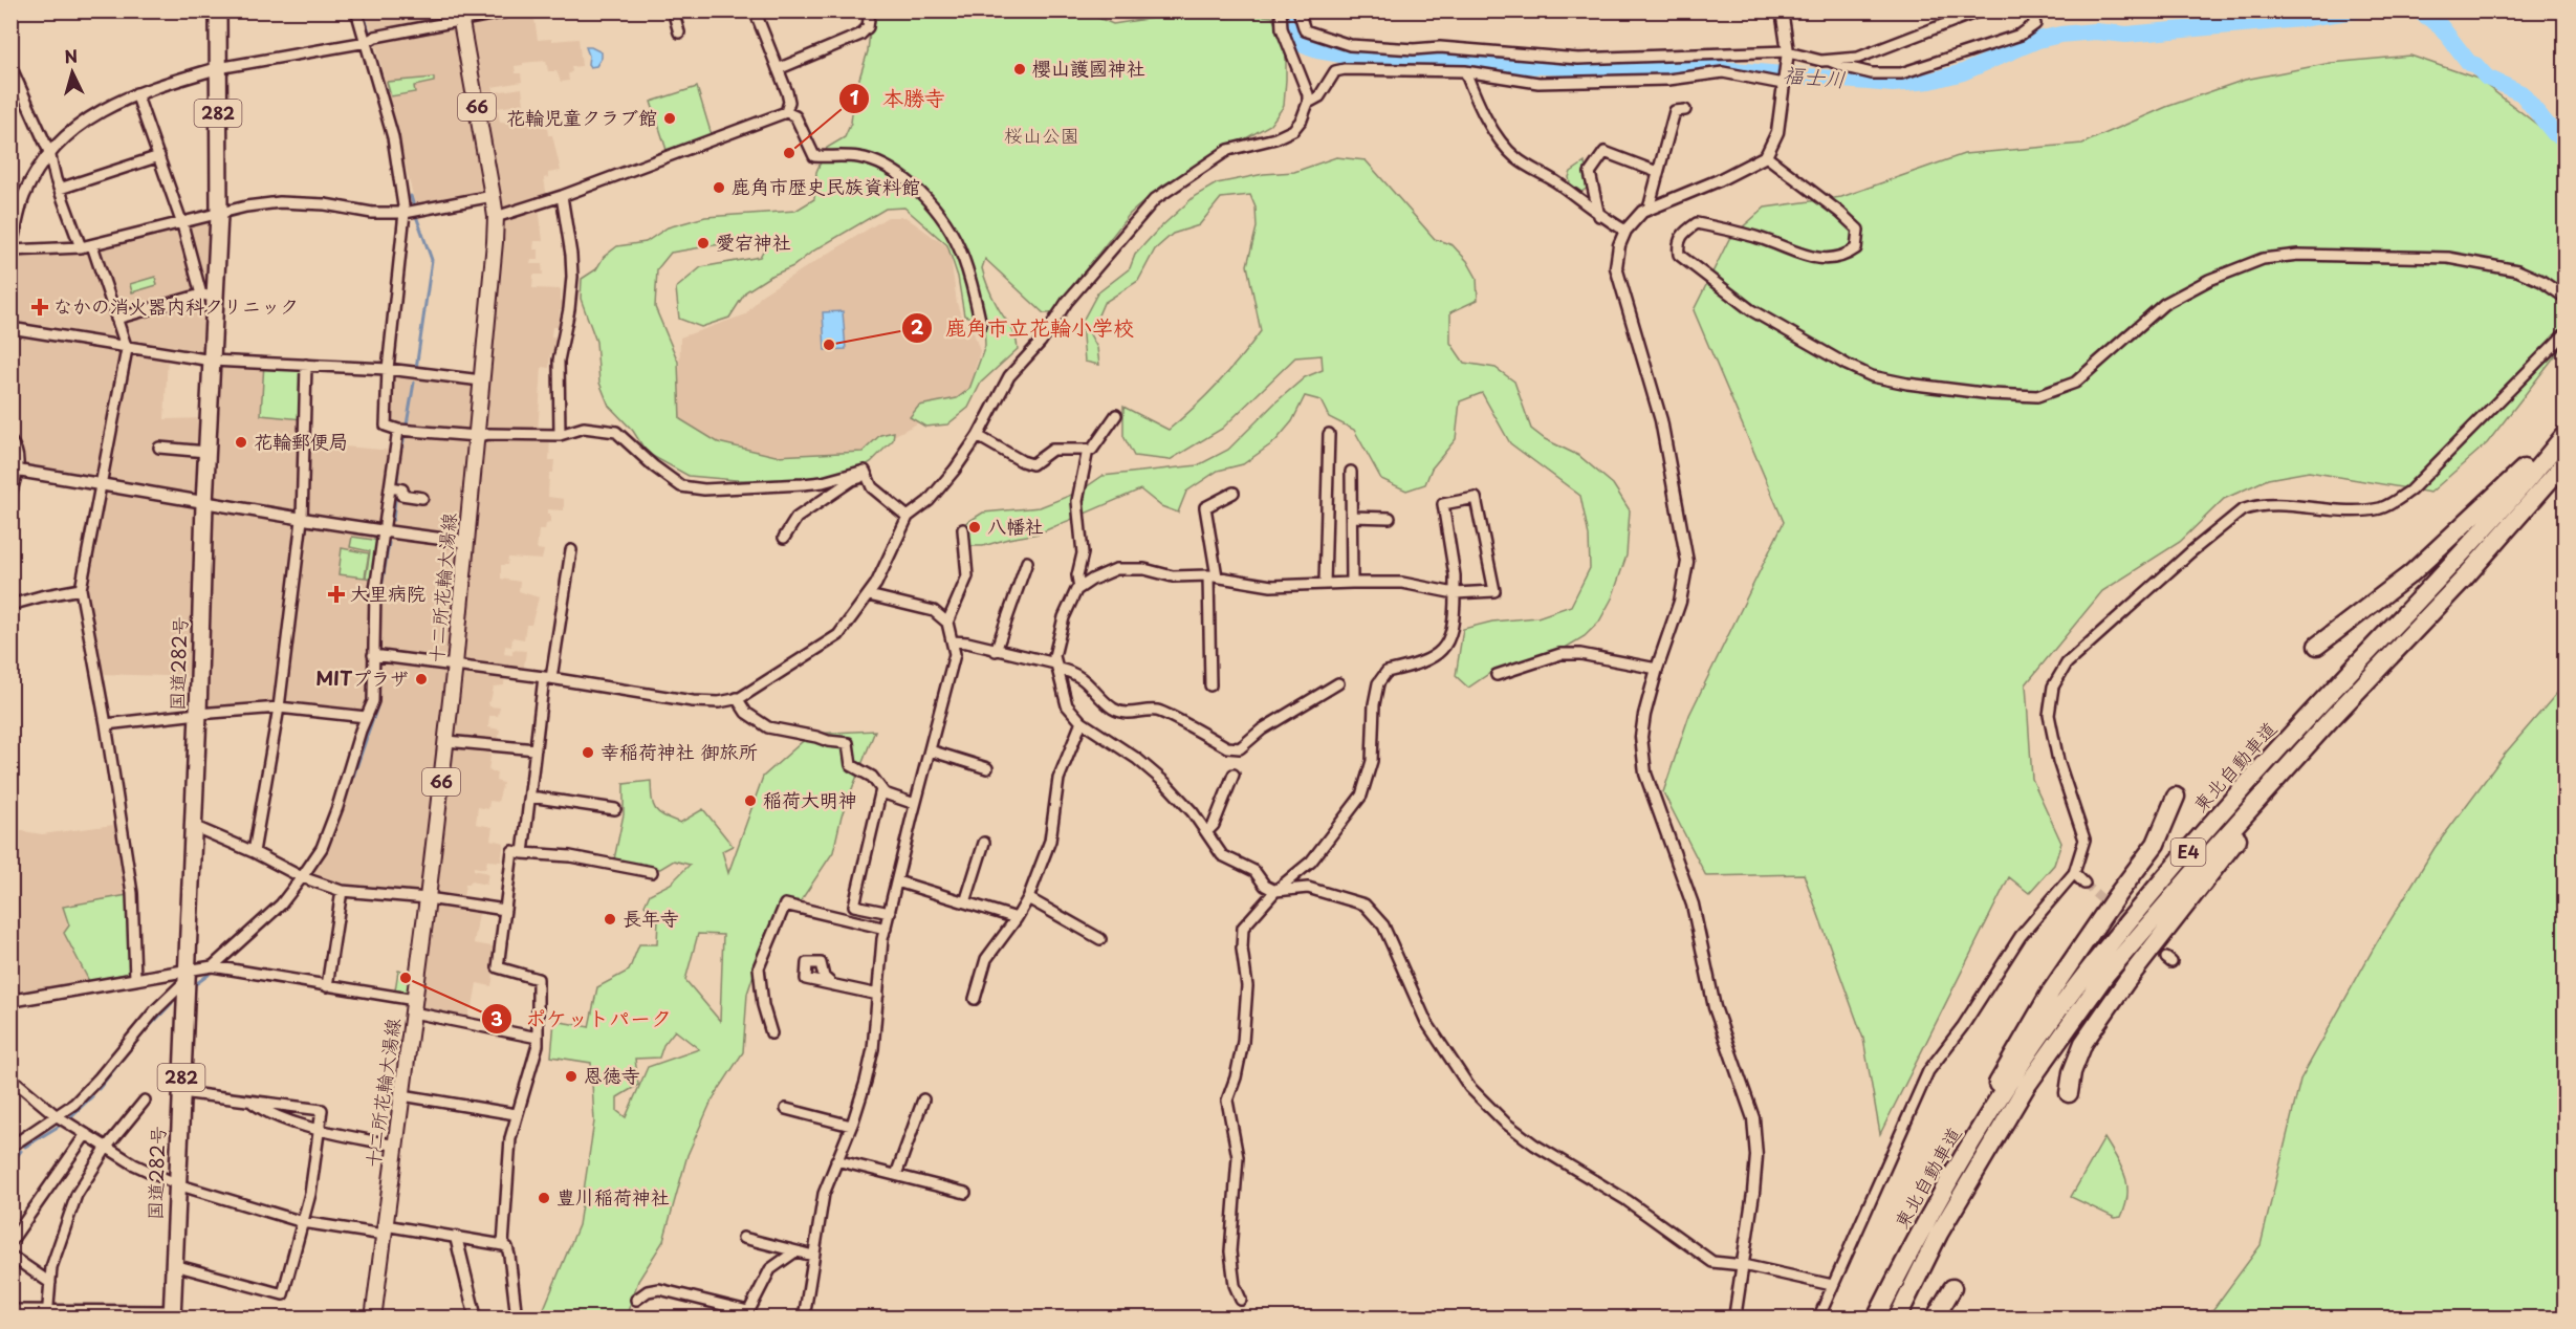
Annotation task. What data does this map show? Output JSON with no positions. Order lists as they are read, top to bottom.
{
  "streets": {
    "highway": [
      "282",
      "国道282号",
      "東北自動車道",
      "E4"
    ],
    "main road": ["66", "十二所花輪大湯線"]
  },
  "water": ["福士川"],
  "parks": ["桜山公園"],
  "places": {
    "other": [
      "櫻山護國神社",
      "花輪児童クラブ館",
      "本勝寺",
      "鹿角市歴史民族資料館",
      "愛宕神社",
      "鹿角市立花輪小学校",
      "花輪郵便局",
      "八幡社",
      "MITプラザ",
      "幸稲荷神社 御旅所",
      "稲荷大明神",
      "長年寺",
      "ポケットパーク",
      "恩徳寺",
      "豊川稲荷神社"
    ],
    "health": ["なかの消火器内科クリニック", "大里病院"]
  },
  "north": "top"
}
